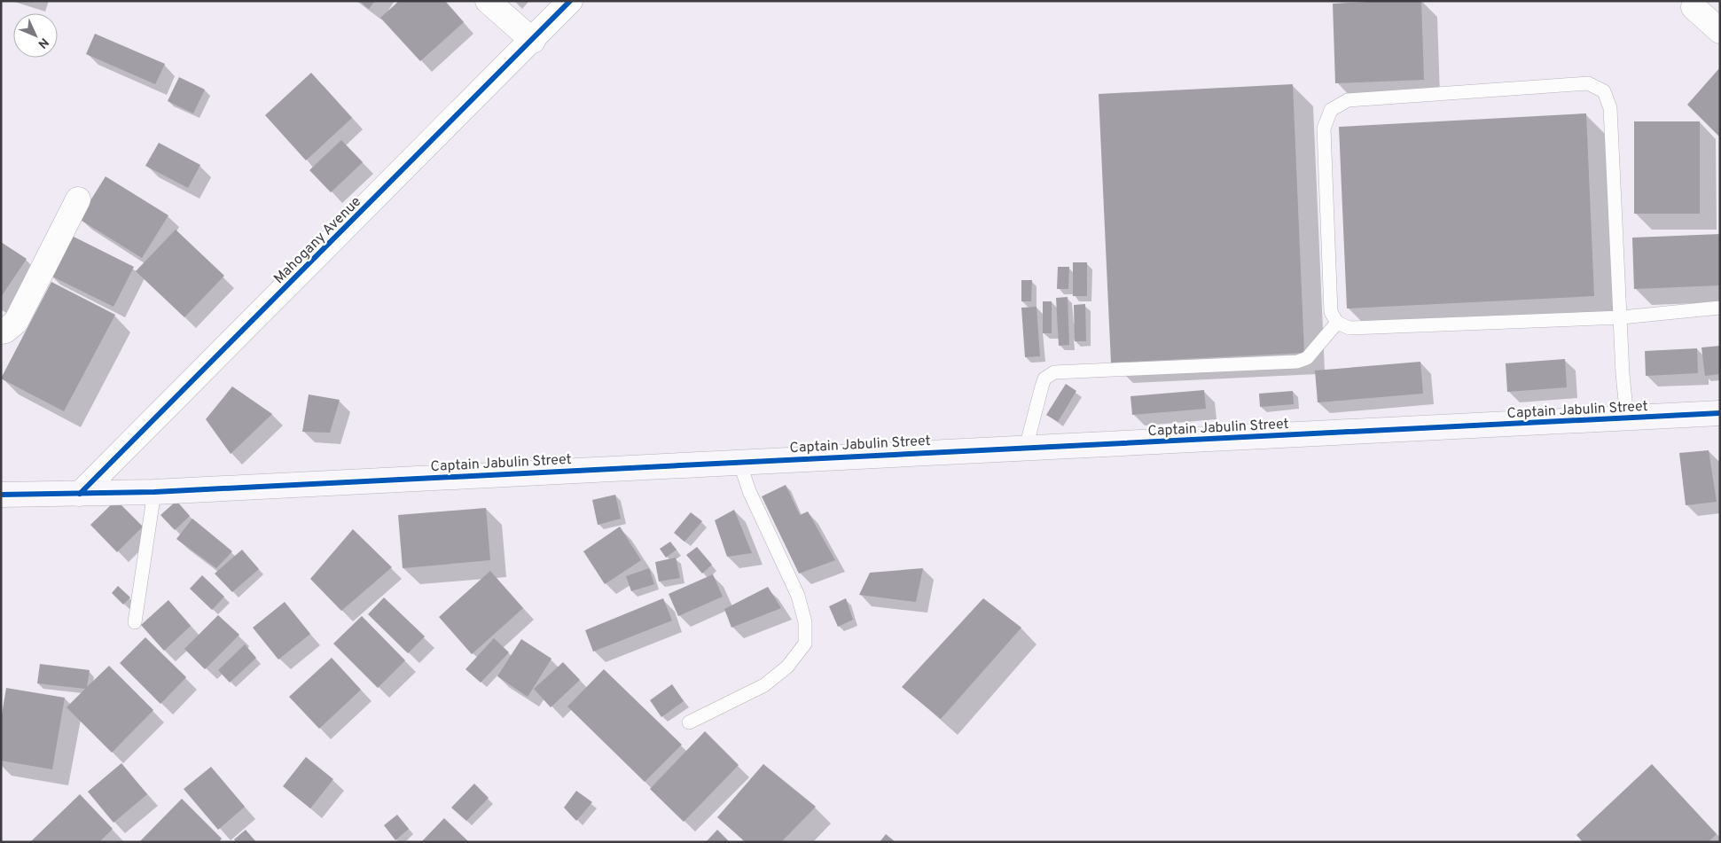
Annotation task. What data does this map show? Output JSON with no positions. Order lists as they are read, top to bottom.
{
  "streets": {
    "street": ["Mahogany Avenue", "Captain Jabulin Street"]
  },
  "crossings": [
    ["Mahogany Avenue", "Captain Jabulin Street"]
  ],
  "north": "bottom right"
}
